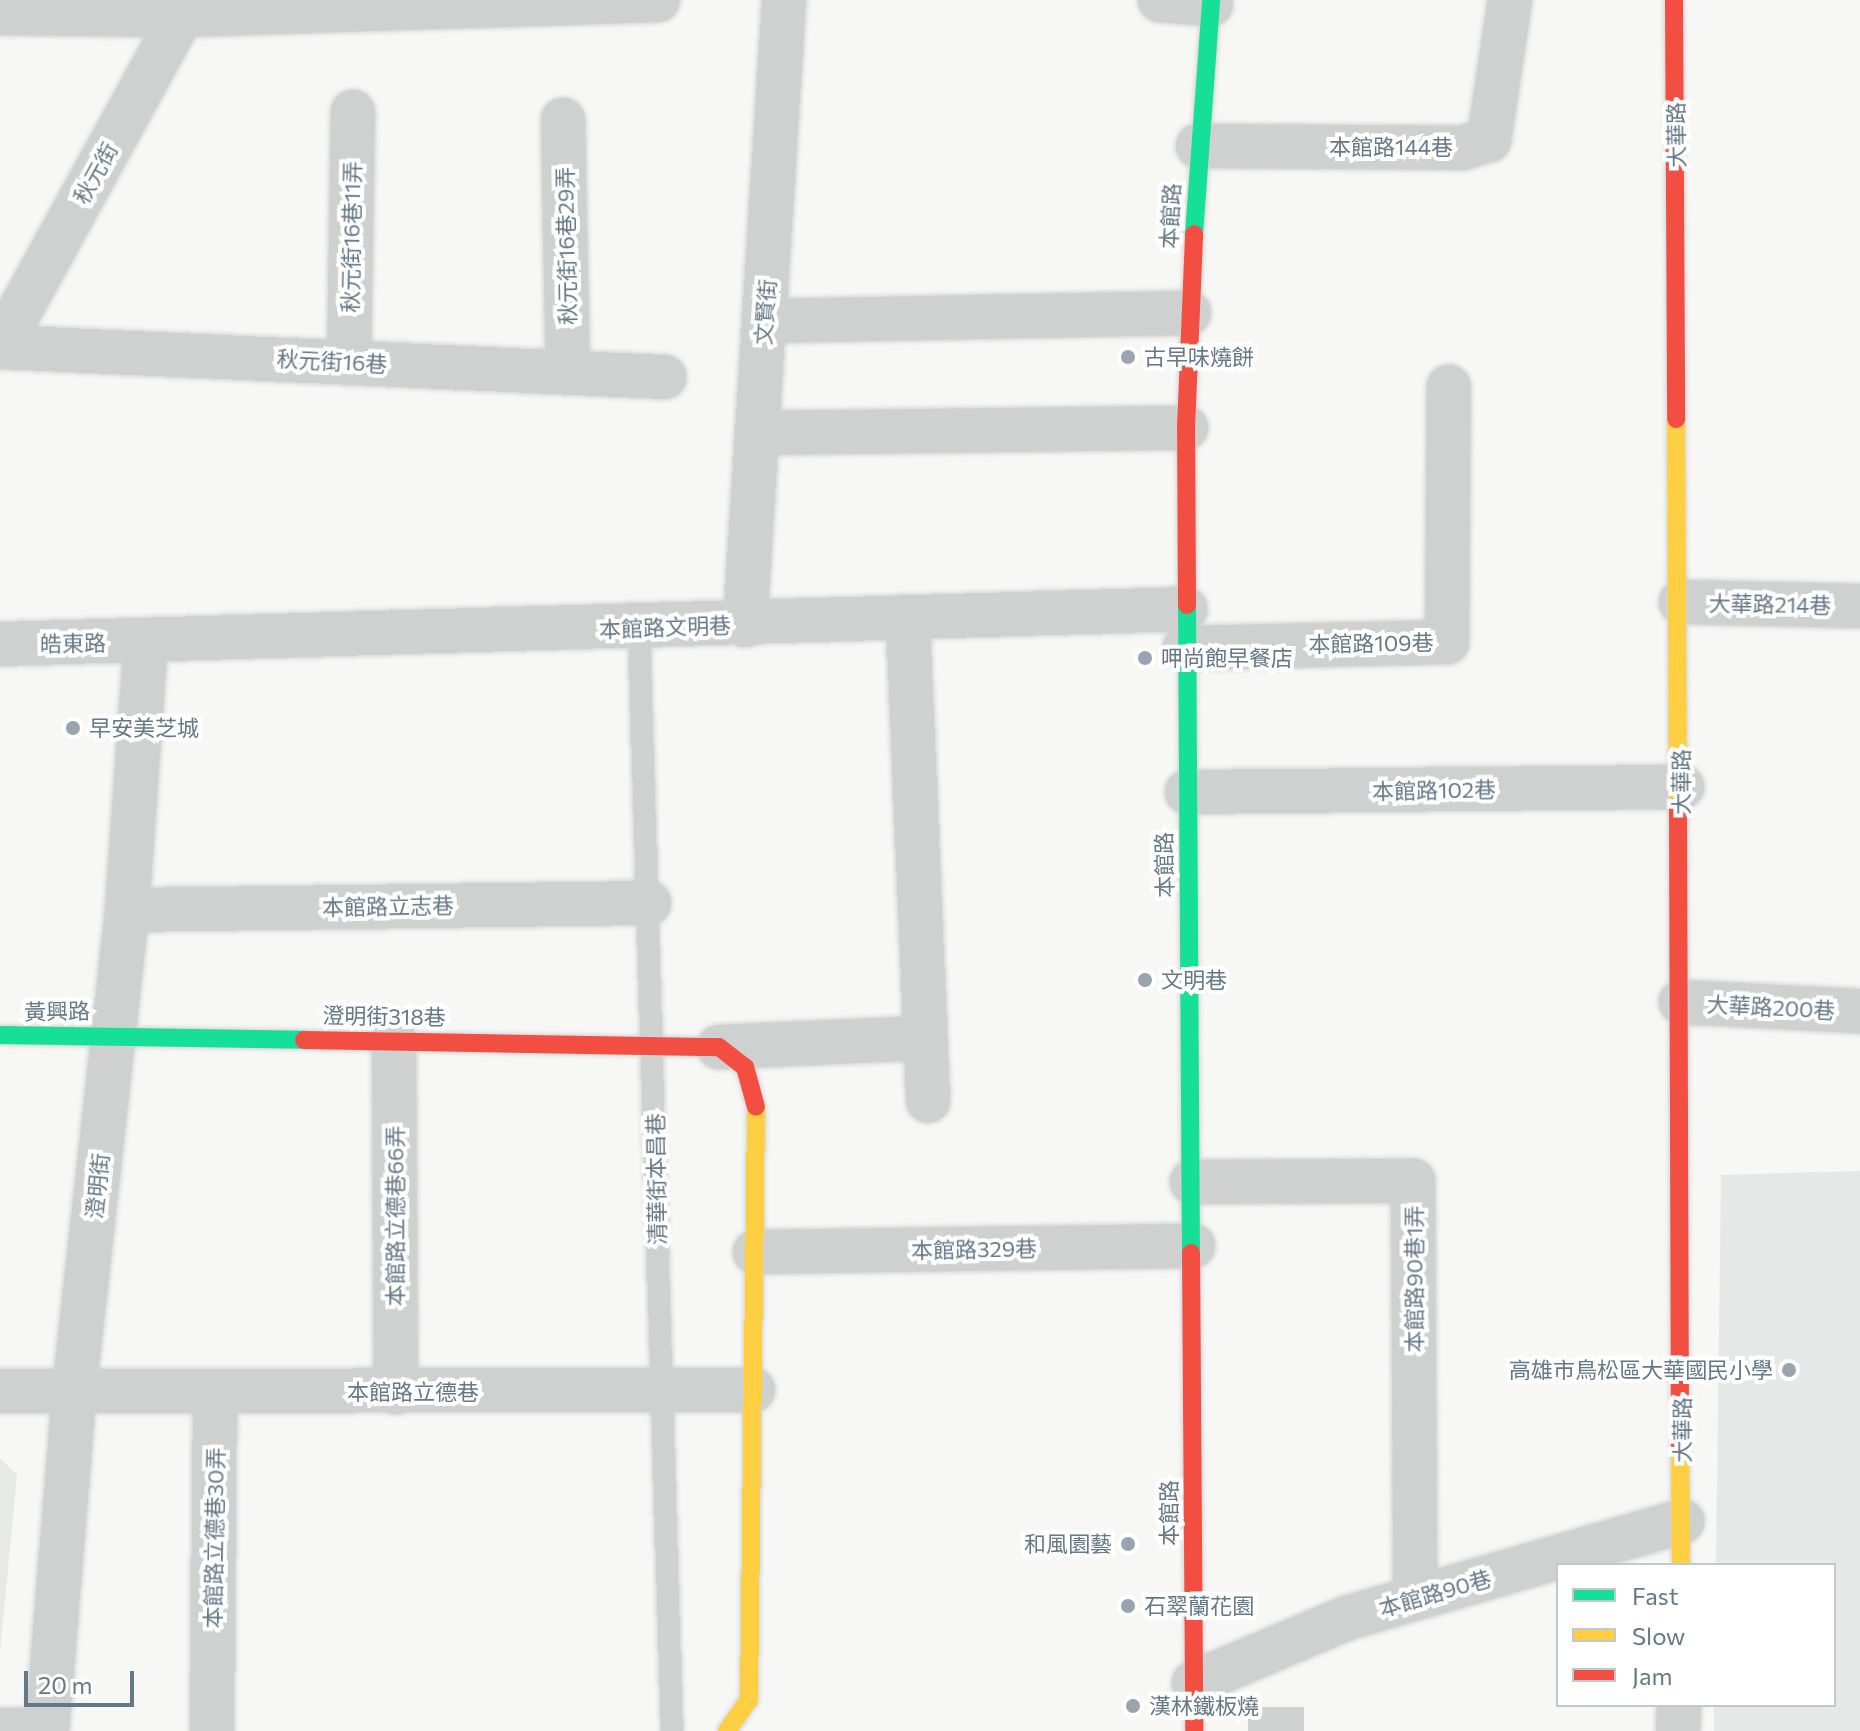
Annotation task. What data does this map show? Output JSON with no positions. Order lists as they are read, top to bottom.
{
  "streets": {
    "street": [
      "大華路",
      "本館路144巷",
      "秋元街",
      "本館路",
      "秋元街16巷11弄",
      "秋元街16巷29弄",
      "文賢街",
      "秋元街16巷",
      "大華路214巷",
      "本館路文明巷",
      "皓東路",
      "本館路109巷",
      "本館路102巷",
      "本館路立志巷",
      "大華路200巷",
      "黃興路",
      "澄明街318巷",
      "澄明街",
      "本館路立德巷66弄",
      "本館路329巷",
      "本館路90巷1弄",
      "本館路立德巷",
      "本館路立德巷30弄",
      "本館路90巷"
    ],
    "lane": ["清華街本昌巷"]
  },
  "crossings": [
    ["大華路", "大華路214巷"],
    ["大華路", "本館路102巷"],
    ["大華路", "大華路200巷"],
    ["大華路", "本館路90巷"],
    ["本館路144巷", "本館路"],
    ["秋元街", "秋元街16巷"],
    ["本館路", "本館路文明巷"],
    ["本館路", "本館路109巷"],
    ["本館路", "本館路102巷"],
    ["本館路", "本館路329巷"],
    ["本館路", "本館路90巷1弄"],
    ["本館路", "本館路90巷"],
    ["秋元街16巷11弄", "秋元街16巷"],
    ["秋元街16巷29弄", "秋元街16巷"],
    ["文賢街", "本館路文明巷"],
    ["本館路文明巷", "皓東路"],
    ["本館路文明巷", "本館路109巷"],
    ["本館路文明巷", "清華街本昌巷"],
    ["本館路文明巷", "澄明街"],
    ["皓東路", "澄明街"],
    ["本館路立志巷", "清華街本昌巷"],
    ["本館路立志巷", "澄明街"],
    ["黃興路", "澄明街318巷"],
    ["黃興路", "澄明街"],
    ["澄明街318巷", "清華街本昌巷"],
    ["澄明街318巷", "澄明街"],
    ["澄明街318巷", "本館路立德巷66弄"],
    ["清華街本昌巷", "本館路立德巷"],
    ["澄明街", "本館路立德巷"],
    ["本館路立德巷66弄", "本館路立德巷"],
    ["本館路90巷1弄", "本館路90巷"],
    ["本館路立德巷", "本館路立德巷30弄"]
  ],
  "places": [
    "古早味燒餅",
    "呷尚飽早餐店",
    "早安美芝城",
    "文明巷",
    "高雄市鳥松區大華國民小學",
    "和風園藝",
    "石翠蘭花園",
    "漢林鐵板燒"
  ],
  "legend": ["Fast", "Slow", "Jam"],
  "scale_bar": "20 m"
}
